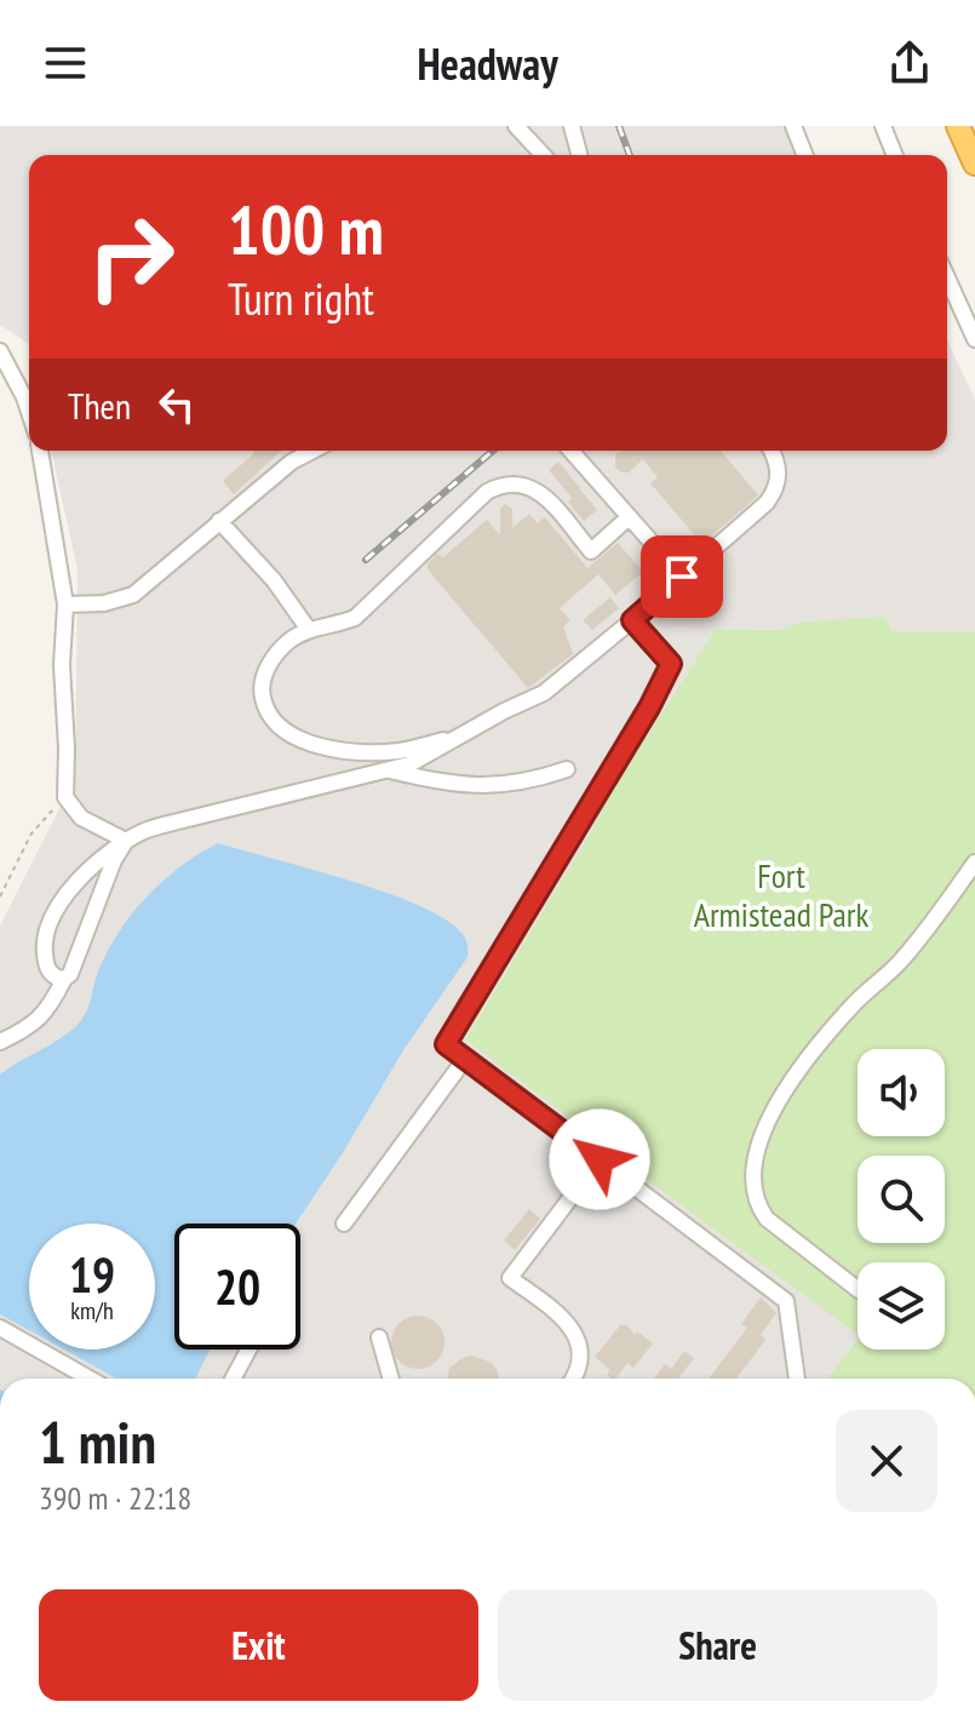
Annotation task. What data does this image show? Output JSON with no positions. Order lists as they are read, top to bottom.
{
  "parks": ["Fort Armistead Park"],
  "page": {
    "header": "Headway",
    "turn": ["100 m", "Turn right"],
    "then": "Then",
    "speed": "19 km/h",
    "limit": "20",
    "heading": ["1 min", "390 m · 22:18"],
    "buttons": ["Exit", "Share"]
  }
}
